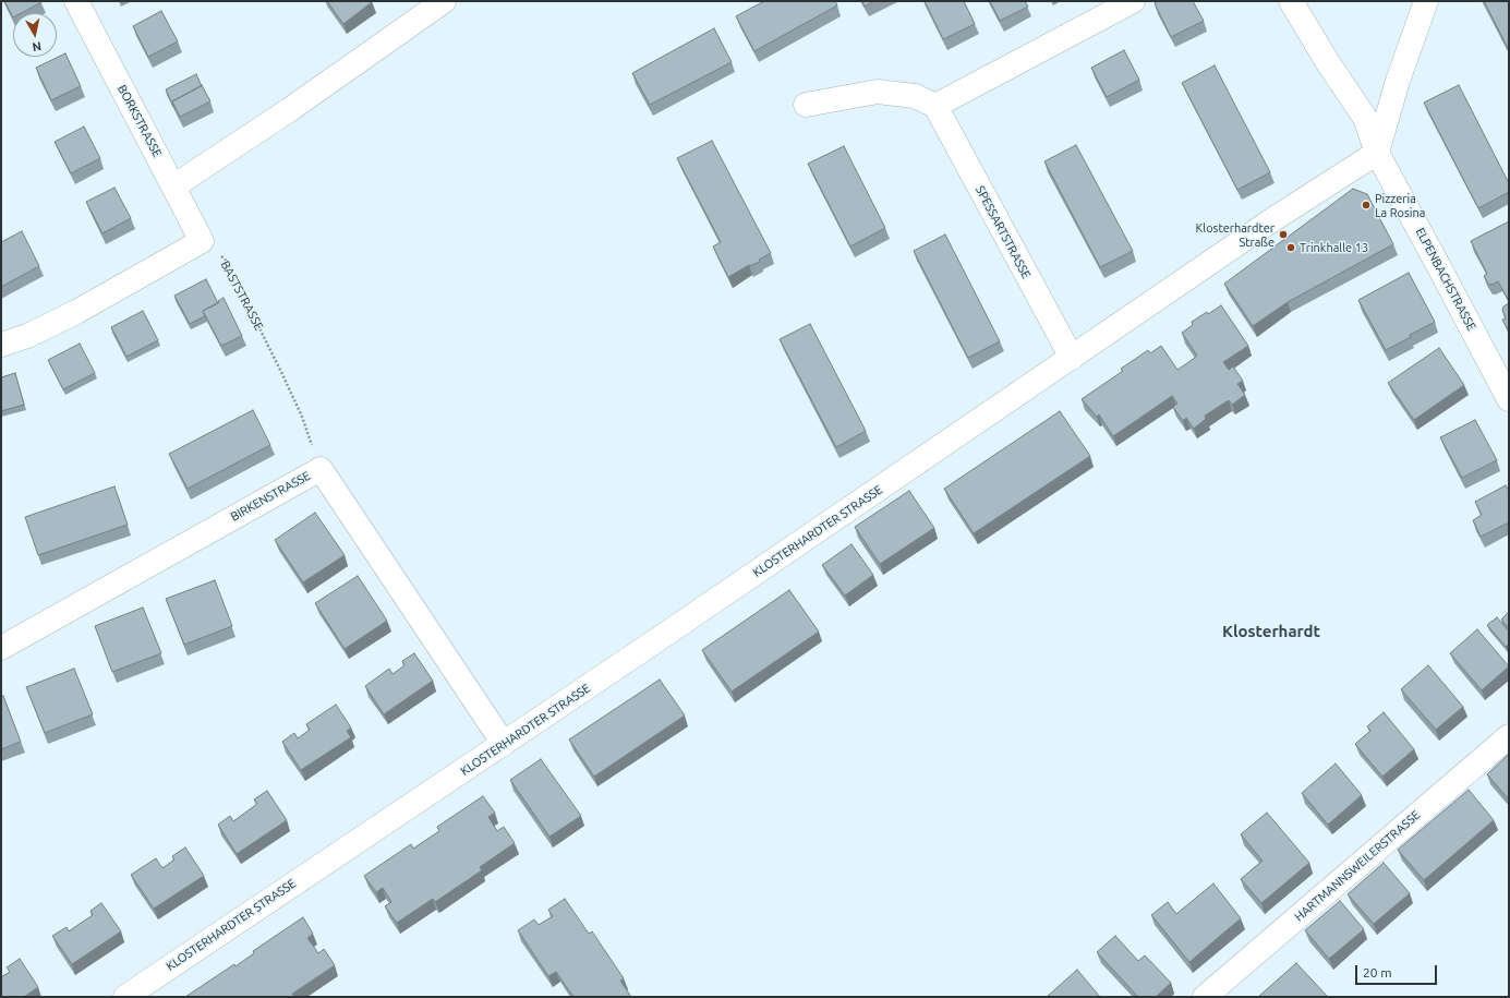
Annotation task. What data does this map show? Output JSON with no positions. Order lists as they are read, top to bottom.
{
  "streets": {
    "street": [
      "BORKSTRASSE",
      "SPESSARTSTRASSE",
      "ELPENBACHSTRASSE",
      "BIRKENSTRASSE",
      "KLOSTERHARDTER STRASSE",
      "HARTMANNSWEILERSTRASSE"
    ],
    "path": ["BASTSTRASSE"]
  },
  "crossings": [
    ["BORKSTRASSE", "BASTSTRASSE"],
    ["SPESSARTSTRASSE", "KLOSTERHARDTER STRASSE"],
    ["ELPENBACHSTRASSE", "KLOSTERHARDTER STRASSE"],
    ["BASTSTRASSE", "BIRKENSTRASSE"],
    ["BIRKENSTRASSE", "KLOSTERHARDTER STRASSE"]
  ],
  "districts": ["Klosterhardt"],
  "places": ["Pizzeria La Rosina", "Klosterhardter Straße", "Trinkhalle 13"],
  "scale_bar": "20 m",
  "north": "bottom"
}
